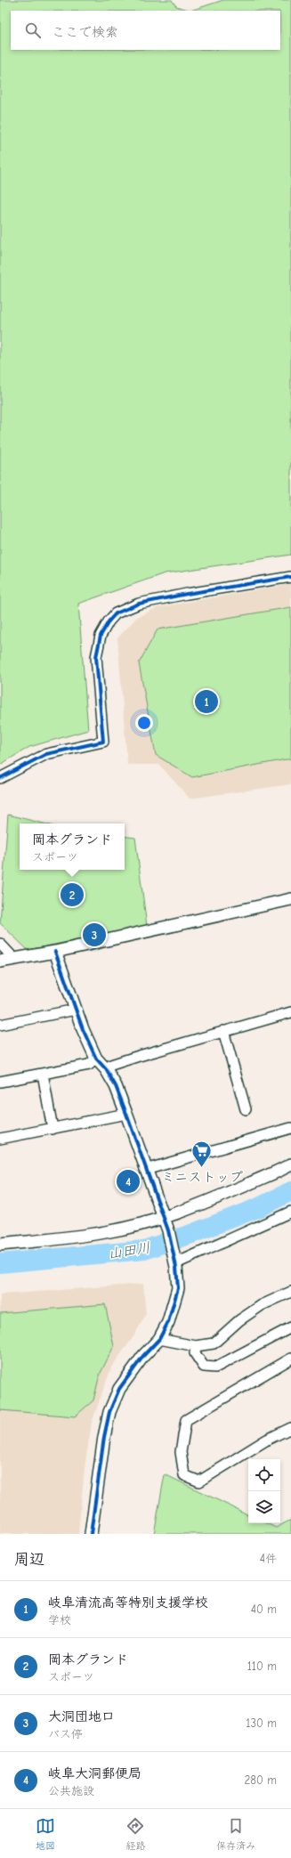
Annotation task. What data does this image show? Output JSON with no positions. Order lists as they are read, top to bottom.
{
  "water": ["山田川"],
  "places": {
    "supermarket": ["ミニストップ"]
  },
  "page": {
    "search": "ここで検索",
    "pins": [
      "1",
      "2",
      "3",
      "4"
    ],
    "popup": ["岡本グランド", "スポーツ"],
    "heading": ["周辺", "4件"],
    "list": [
      {
        "mark": "1",
        "name": "岐阜清流高等特別支援学校",
        "note": "学校",
        "value": "40 m"
      },
      {
        "mark": "2",
        "name": "岡本グランド",
        "note": "スポーツ",
        "value": "110 m"
      },
      {
        "mark": "3",
        "name": "大洞団地口",
        "note": "バス停",
        "value": "130 m"
      },
      {
        "mark": "4",
        "name": "岐阜大洞郵便局",
        "note": "公共施設",
        "value": "280 m"
      }
    ],
    "nav": ["地図", "経路", "保存済み"]
  }
}
